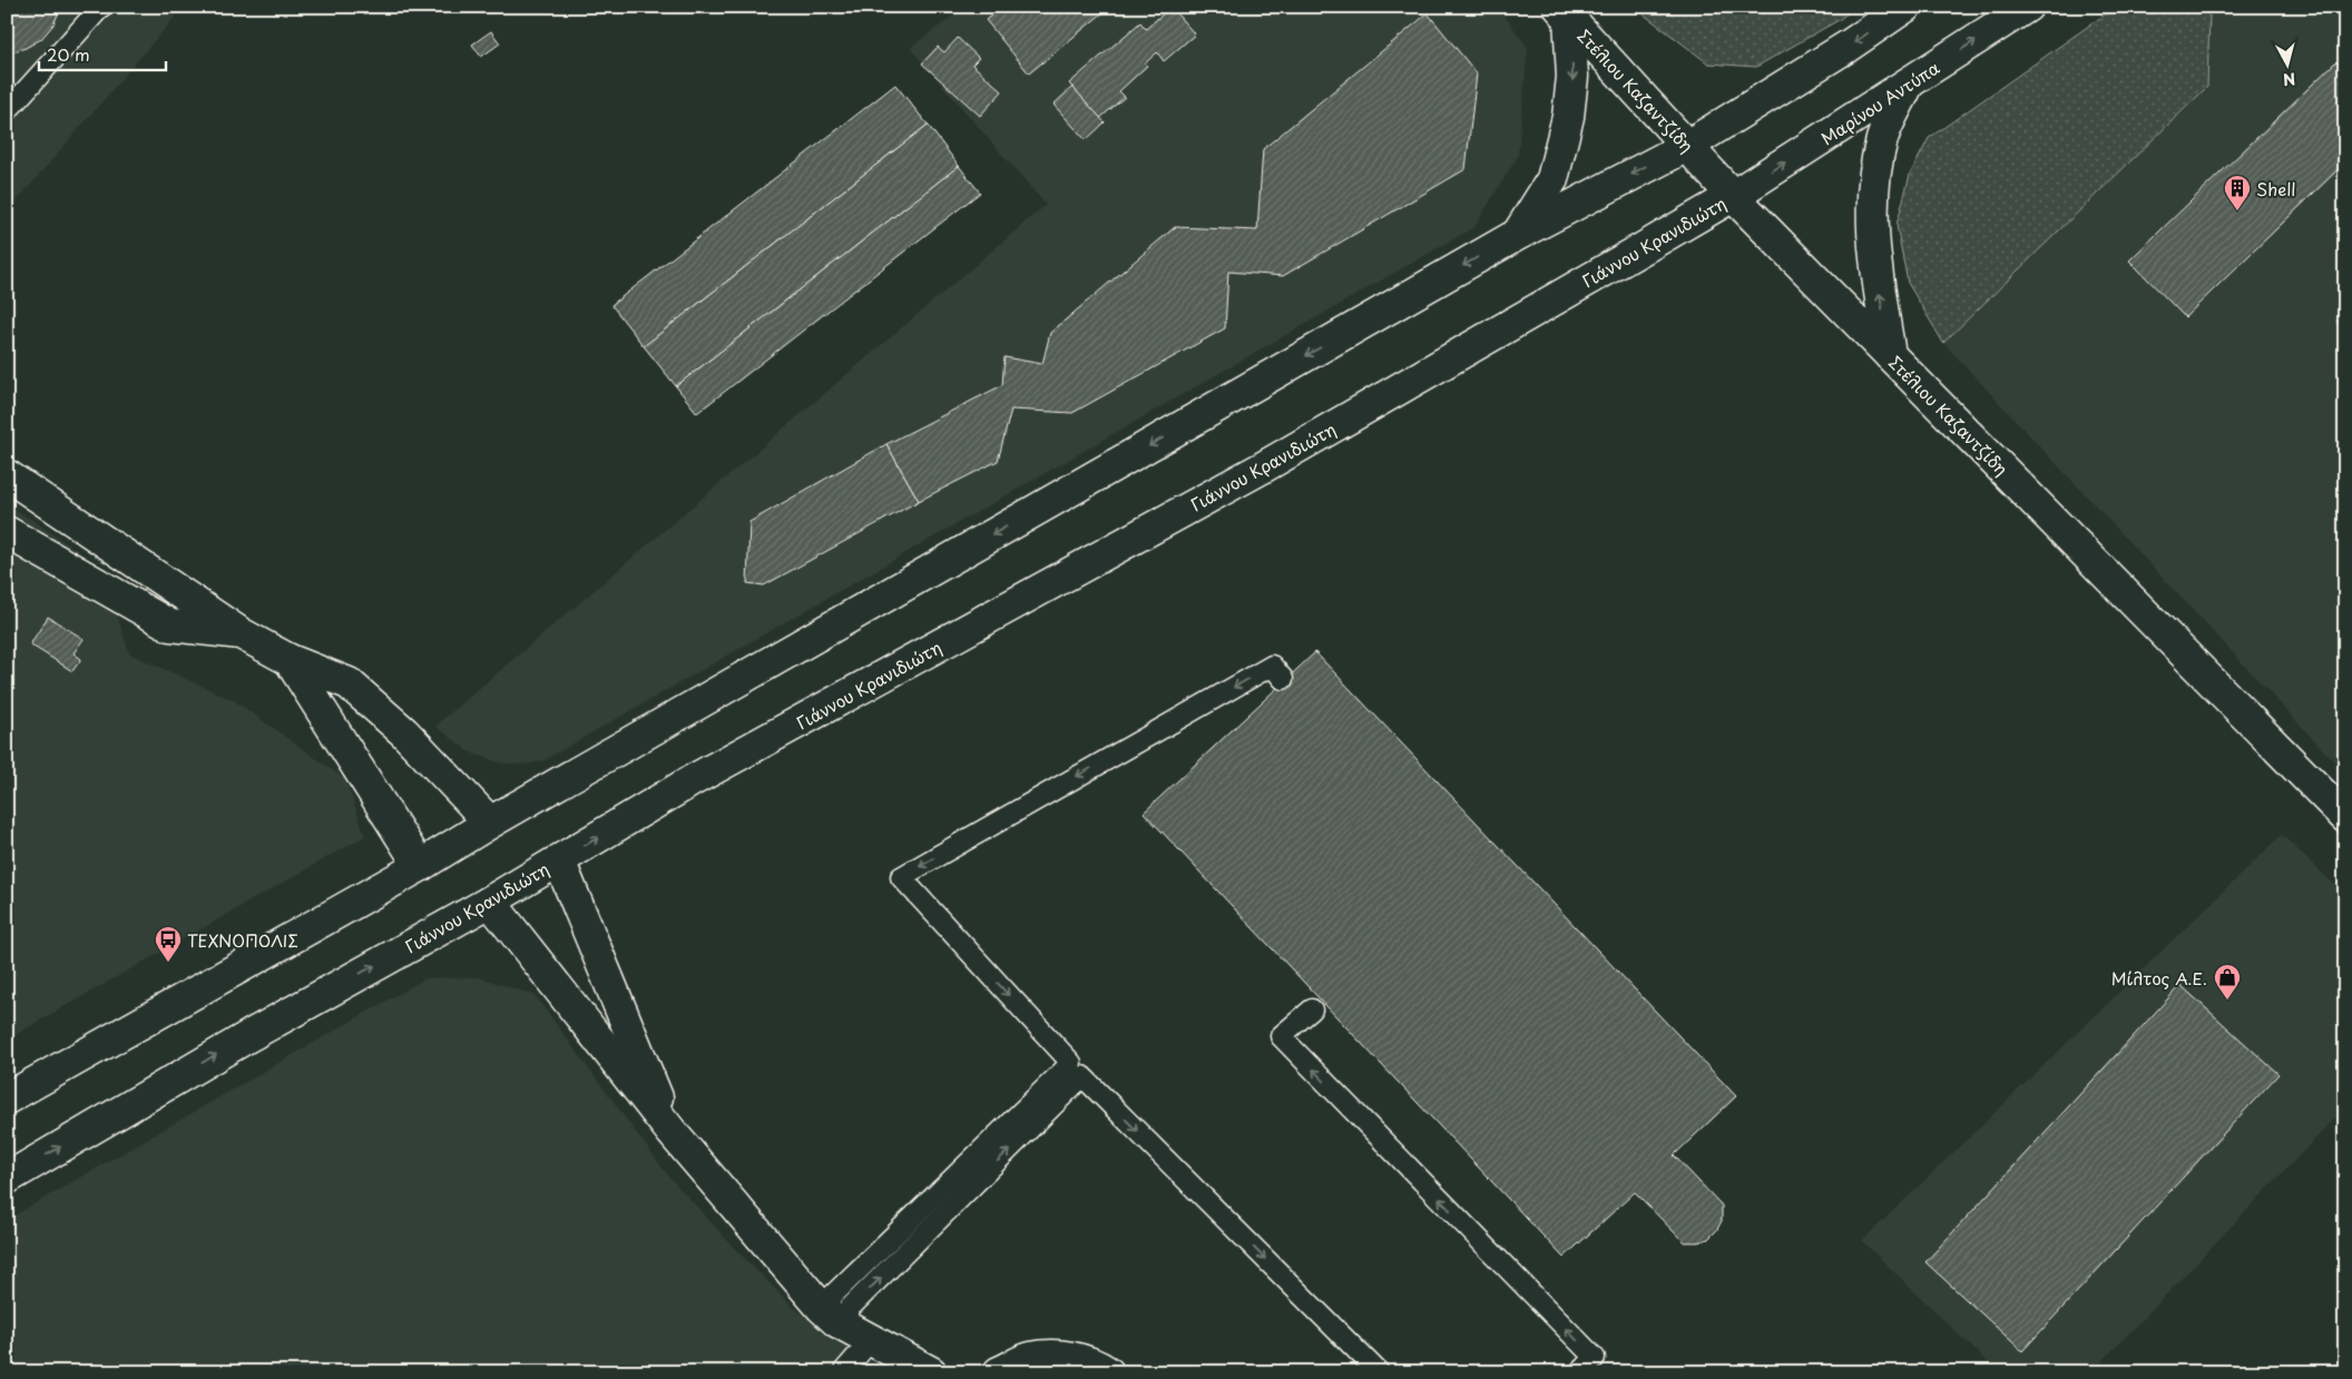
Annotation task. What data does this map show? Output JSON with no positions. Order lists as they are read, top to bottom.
{
  "streets": {
    "street": ["Στέλιου Καζαντζίδη", "Μαρίνου Αντύπα", "Γιάννου Κρανιδιώτη"]
  },
  "crossings": [
    ["Στέλιου Καζαντζίδη", "Μαρίνου Αντύπα"],
    ["Στέλιου Καζαντζίδη", "Γιάννου Κρανιδιώτη"],
    ["Μαρίνου Αντύπα", "Γιάννου Κρανιδιώτη"]
  ],
  "places": {
    "building": ["Shell"],
    "bus stop": ["ΤΕΧΝΟΠΟΛΙΣ"],
    "shop": ["Μίλτος Α.Ε."]
  },
  "scale_bar": "20 m",
  "north": "bottom"
}
